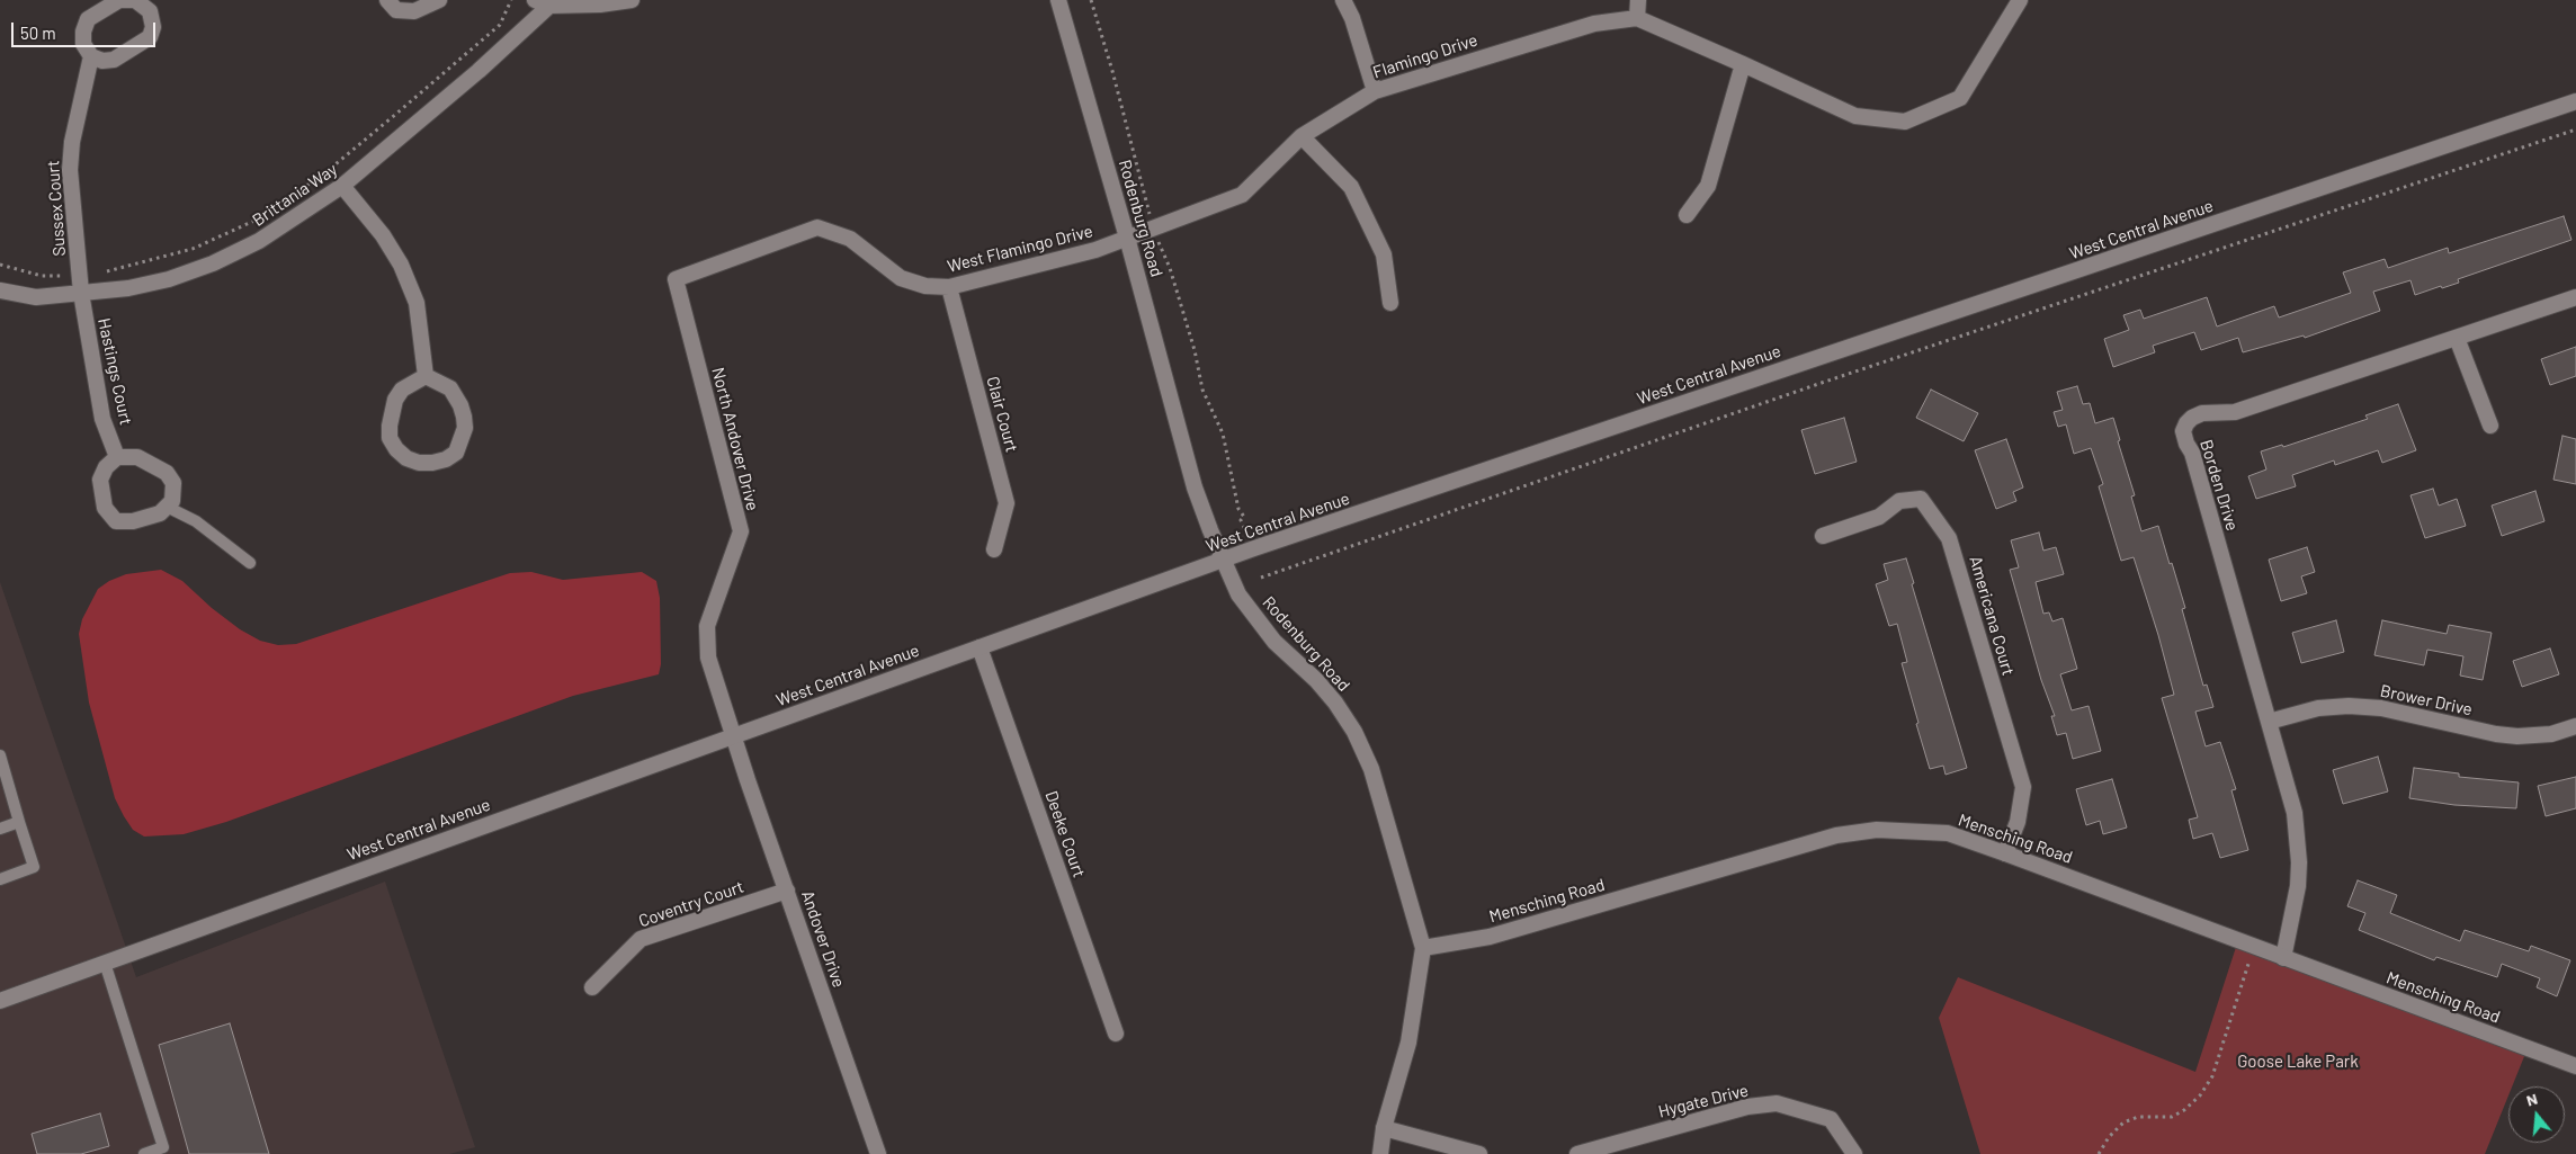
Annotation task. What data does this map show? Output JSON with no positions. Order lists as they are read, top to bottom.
{
  "streets": {
    "street": [
      "Flamingo Drive",
      "Brittania Way",
      "Sussex Court",
      "Rodenburg Road",
      "West Central Avenue",
      "West Flamingo Drive",
      "Hastings Court",
      "Clair Court",
      "North Andover Drive",
      "Borden Drive",
      "Americana Court",
      "Brower Drive",
      "Deeke Court",
      "Mensching Road",
      "Coventry Court",
      "Andover Drive",
      "Hygate Drive"
    ]
  },
  "crossings": [
    ["Flamingo Drive", "Rodenburg Road"],
    ["Flamingo Drive", "West Flamingo Drive"],
    ["Brittania Way", "Sussex Court"],
    ["Brittania Way", "Hastings Court"],
    ["Sussex Court", "Hastings Court"],
    ["Rodenburg Road", "West Central Avenue"],
    ["Rodenburg Road", "West Flamingo Drive"],
    ["Rodenburg Road", "Mensching Road"],
    ["West Central Avenue", "North Andover Drive"],
    ["West Central Avenue", "Deeke Court"],
    ["West Central Avenue", "Andover Drive"],
    ["West Flamingo Drive", "Clair Court"],
    ["West Flamingo Drive", "North Andover Drive"],
    ["North Andover Drive", "Andover Drive"],
    ["Borden Drive", "Brower Drive"],
    ["Borden Drive", "Mensching Road"],
    ["Americana Court", "Mensching Road"],
    ["Coventry Court", "Andover Drive"]
  ],
  "parks": ["Goose Lake Park"],
  "scale_bar": "50 m",
  "north": "top"
}
